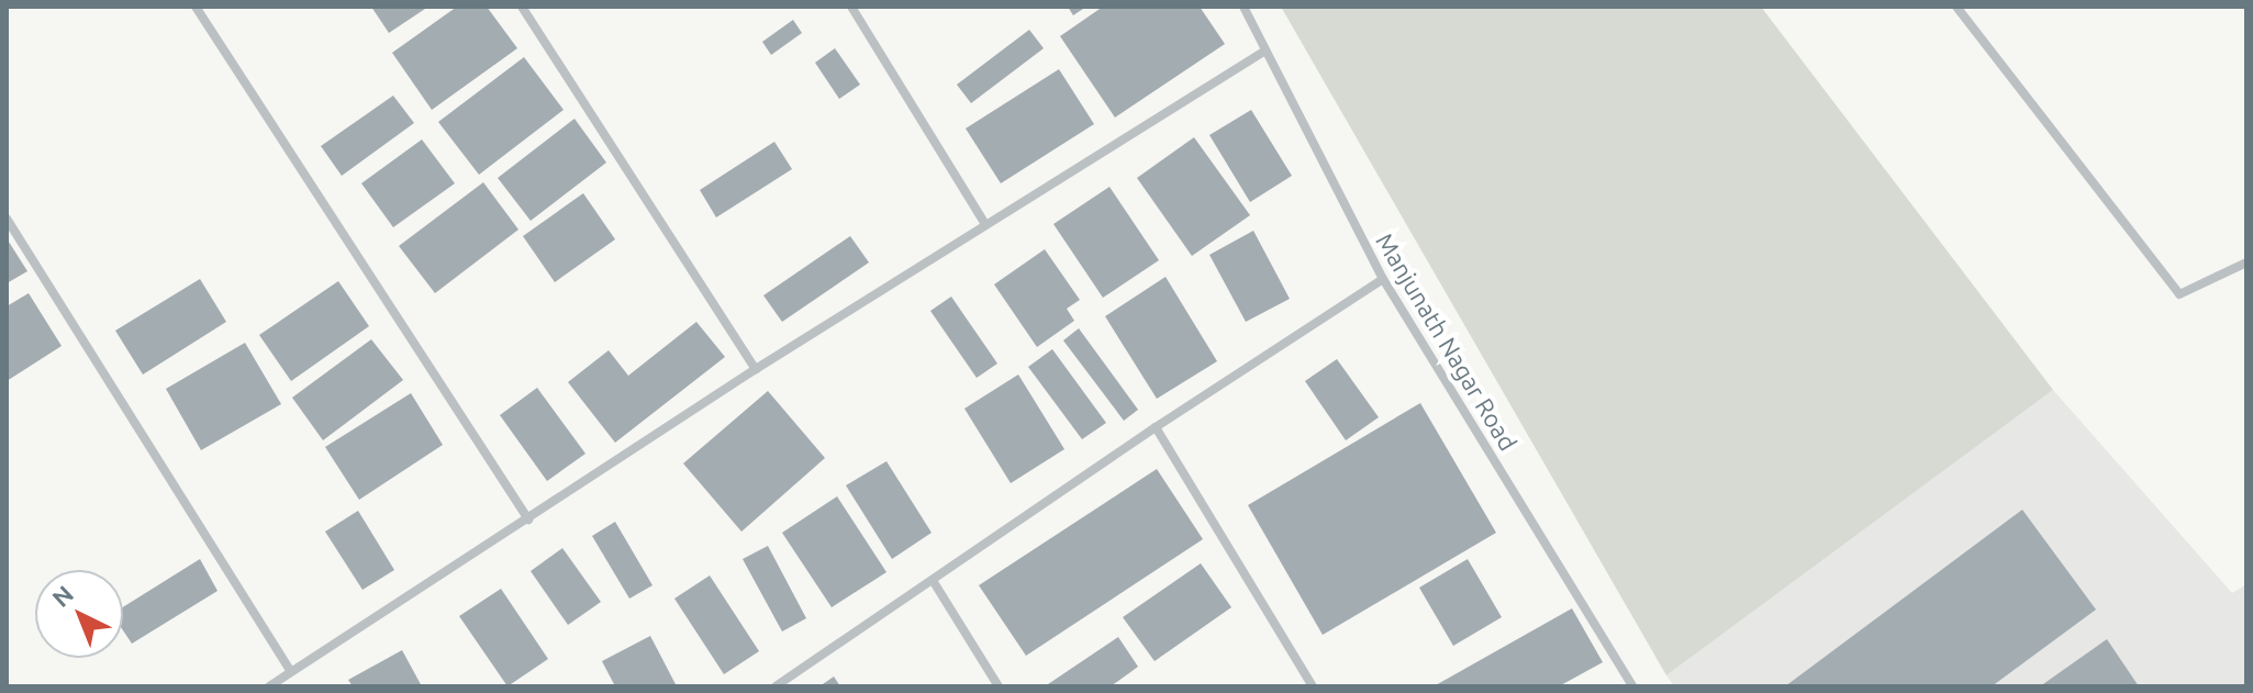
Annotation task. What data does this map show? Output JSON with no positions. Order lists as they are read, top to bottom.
{
  "streets": {
    "street": ["Manjunath Nagar Road"]
  },
  "north": "top left"
}
